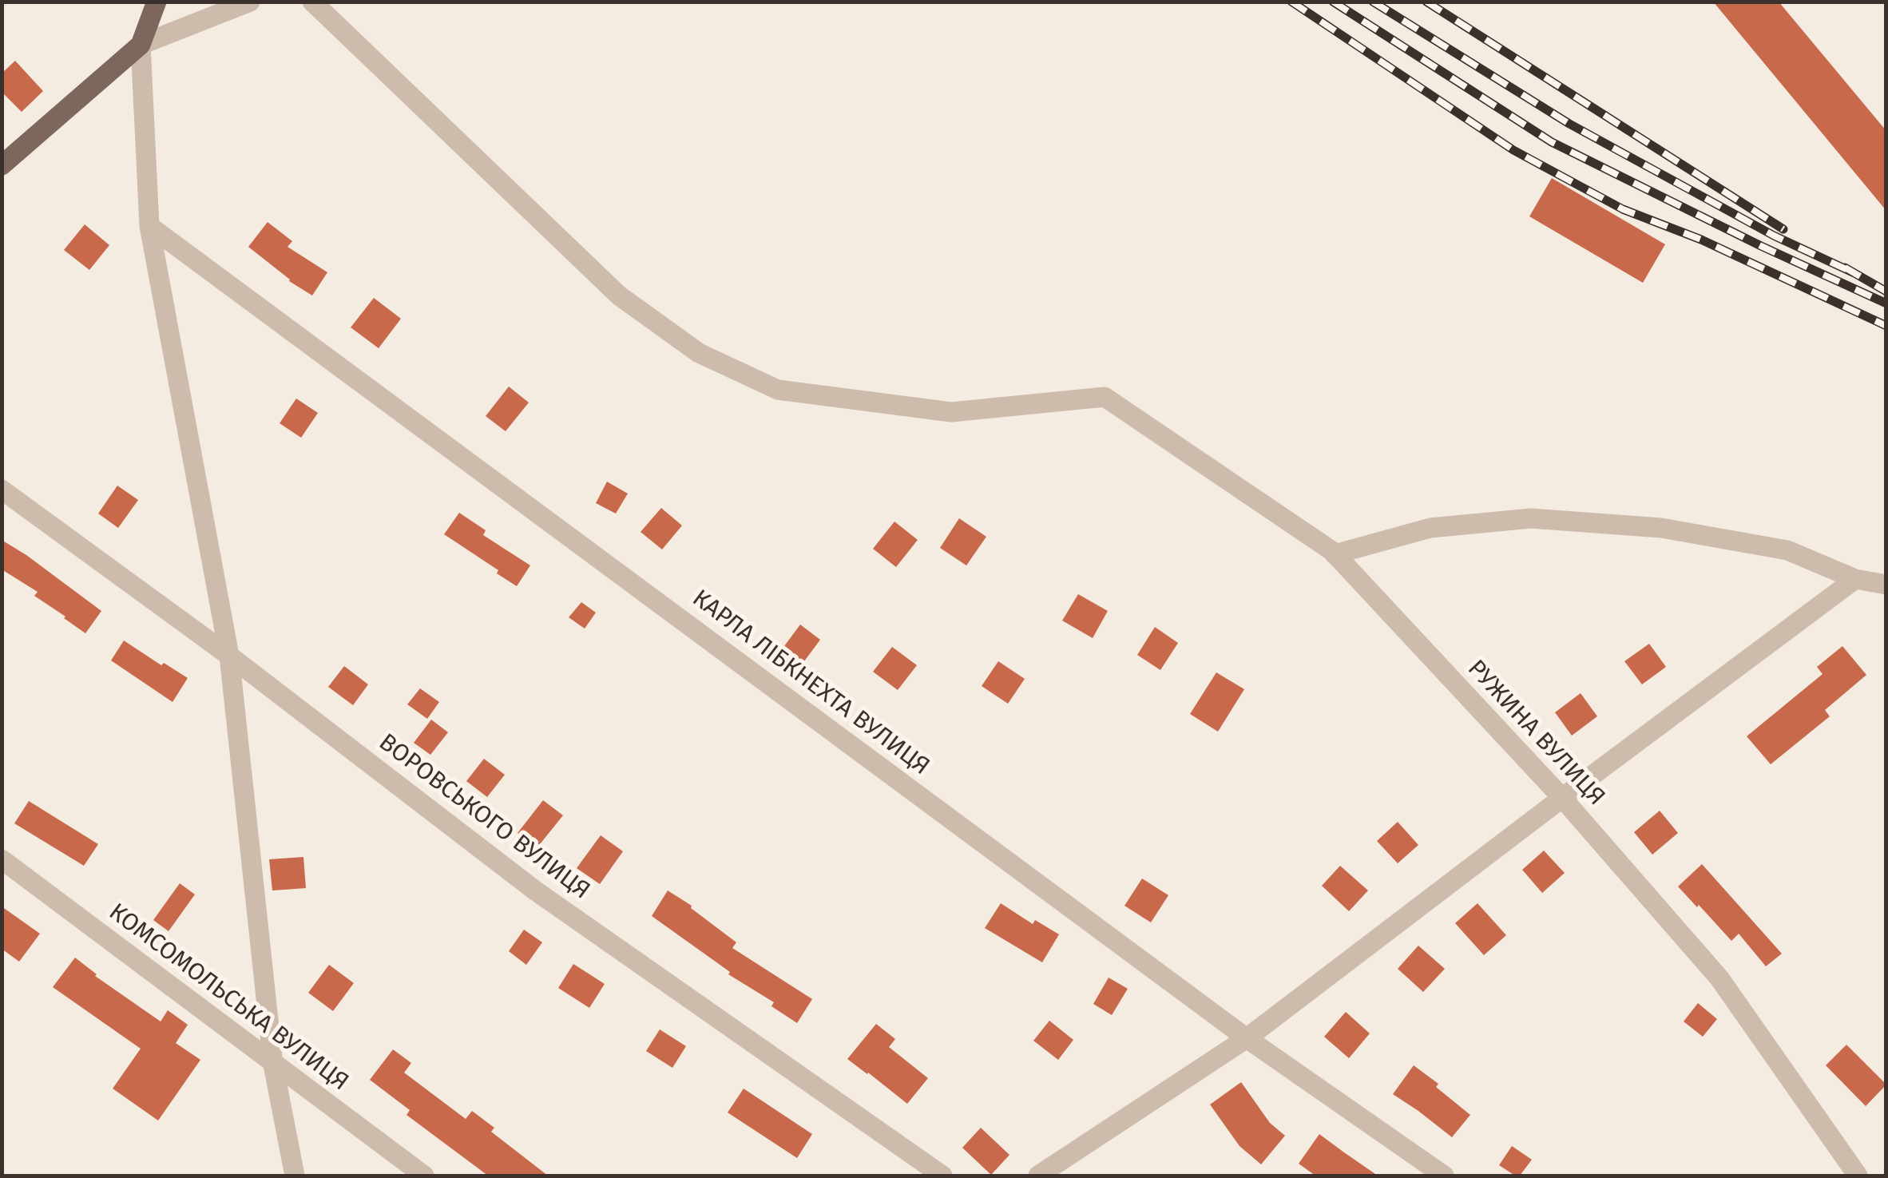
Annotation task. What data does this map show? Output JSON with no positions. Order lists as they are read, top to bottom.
{
  "streets": {
    "street": [
      "КАРЛА ЛІБКНЕХТА ВУЛИЦЯ",
      "РУЖИНА ВУЛИЦЯ",
      "ВОРОВСЬКОГО ВУЛИЦЯ",
      "КОМСОМОЛЬСЬКА ВУЛИЦЯ"
    ]
  }
}
